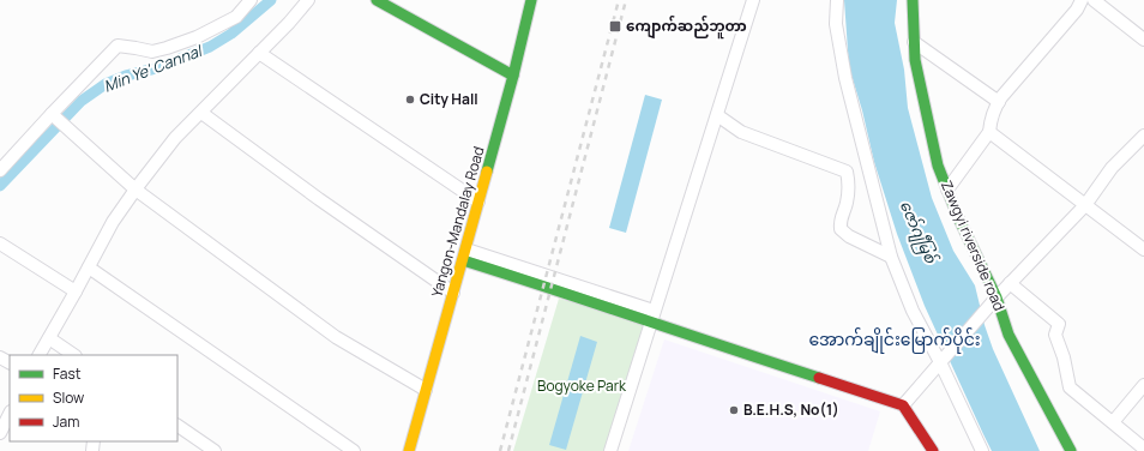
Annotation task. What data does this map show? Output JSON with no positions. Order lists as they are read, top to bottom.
{
  "streets": {
    "main road": ["Yangon-Mandalay Road", "Zawgyi riverside road"]
  },
  "districts": ["အောက်ချိုင်းမြောက်ပိုင်း"],
  "water": ["Min Ye' Cannal", "ဇော်ဂျီမြစ်"],
  "parks": ["Bogyoke Park"],
  "places": {
    "transit": ["ကျောက်ဆည်ဘူတာ"],
    "other": ["City Hall", "B.E.H.S, No(1)"]
  },
  "legend": ["Fast", "Slow", "Jam"]
}
